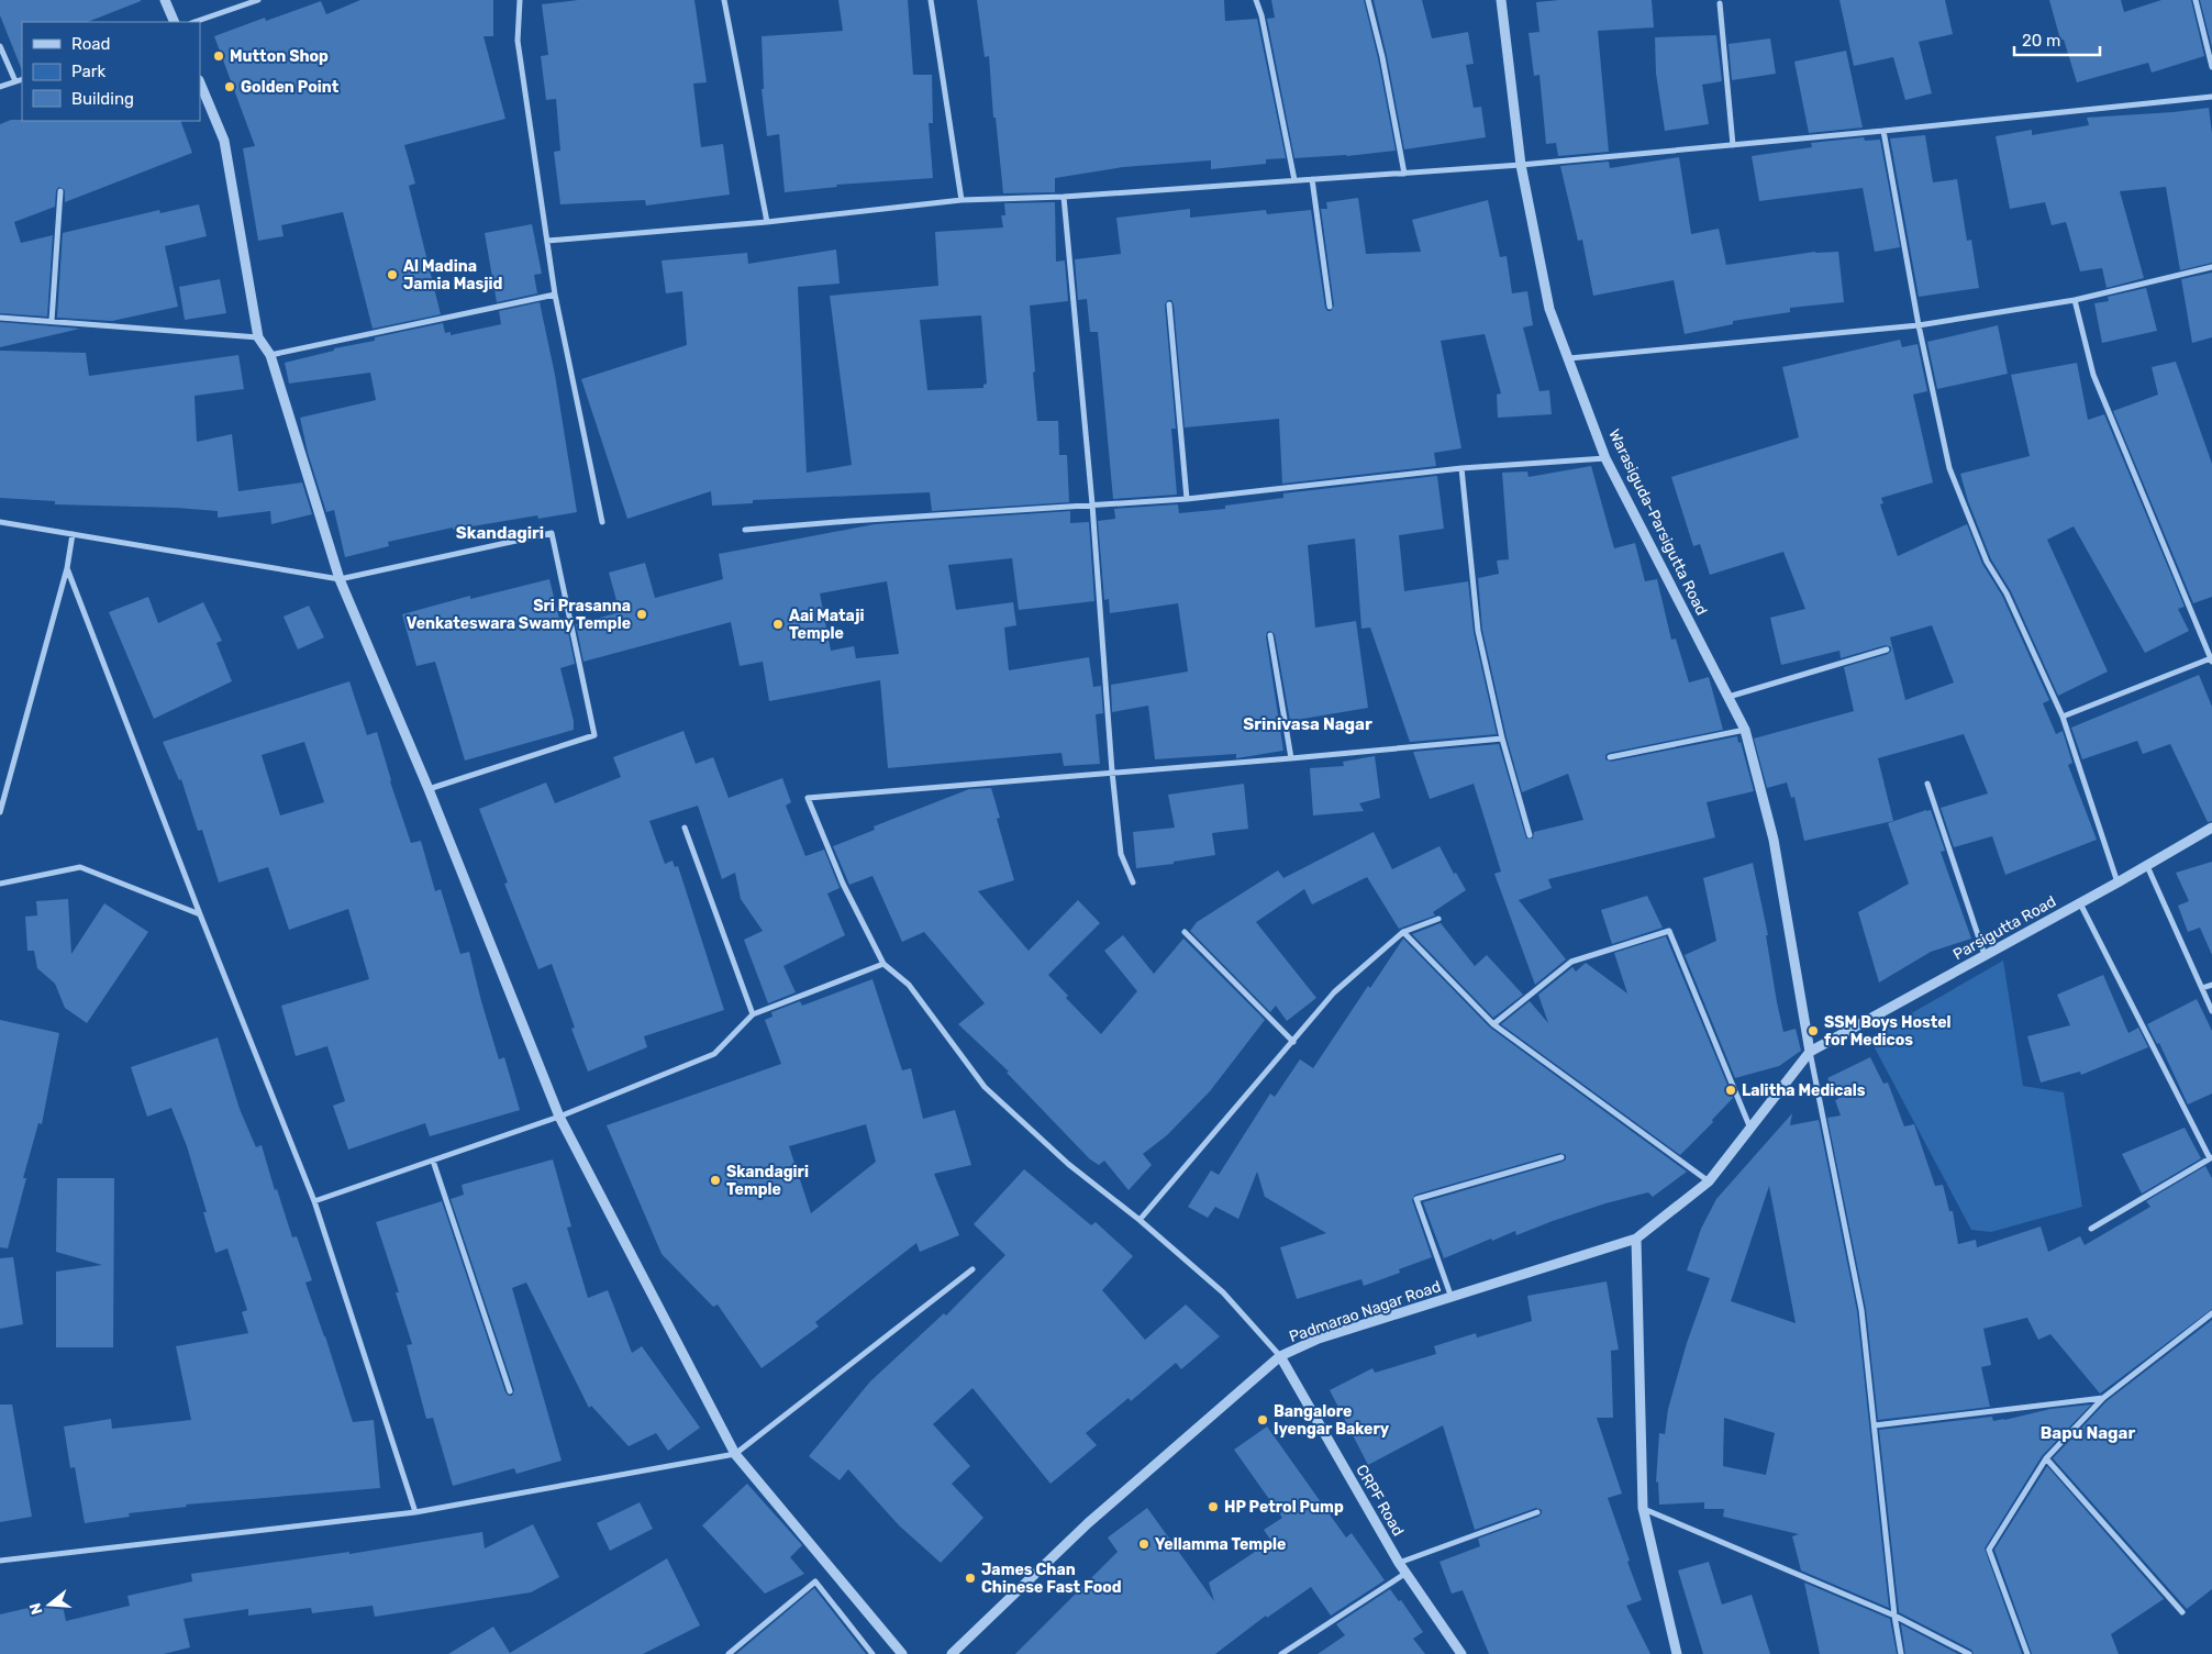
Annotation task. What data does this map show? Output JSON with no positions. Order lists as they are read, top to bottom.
{
  "streets": {
    "street": [
      "Warasiguda-Parsigutta Road",
      "Parsigutta Road",
      "Padmarao Nagar Road",
      "CRPF Road"
    ]
  },
  "crossings": [
    ["Warasiguda-Parsigutta Road", "Parsigutta Road"],
    ["Warasiguda-Parsigutta Road", "Padmarao Nagar Road"],
    ["Parsigutta Road", "Padmarao Nagar Road"],
    ["Padmarao Nagar Road", "CRPF Road"]
  ],
  "districts": ["Skandagiri", "Srinivasa Nagar", "Bapu Nagar"],
  "places": [
    "Mutton Shop",
    "Golden Point",
    "Al Madina Jamia Masjid",
    "Sri Prasanna Venkateswara Swamy Temple",
    "Aai Mataji Temple",
    "SSM Boys Hostel for Medicos",
    "Lalitha Medicals",
    "Skandagiri Temple",
    "Bangalore Iyengar Bakery",
    "HP Petrol Pump",
    "Yellamma Temple",
    "James Chan Chinese Fast Food"
  ],
  "legend": ["Road", "Park", "Building"],
  "scale_bar": "20 m",
  "north": "left"
}
